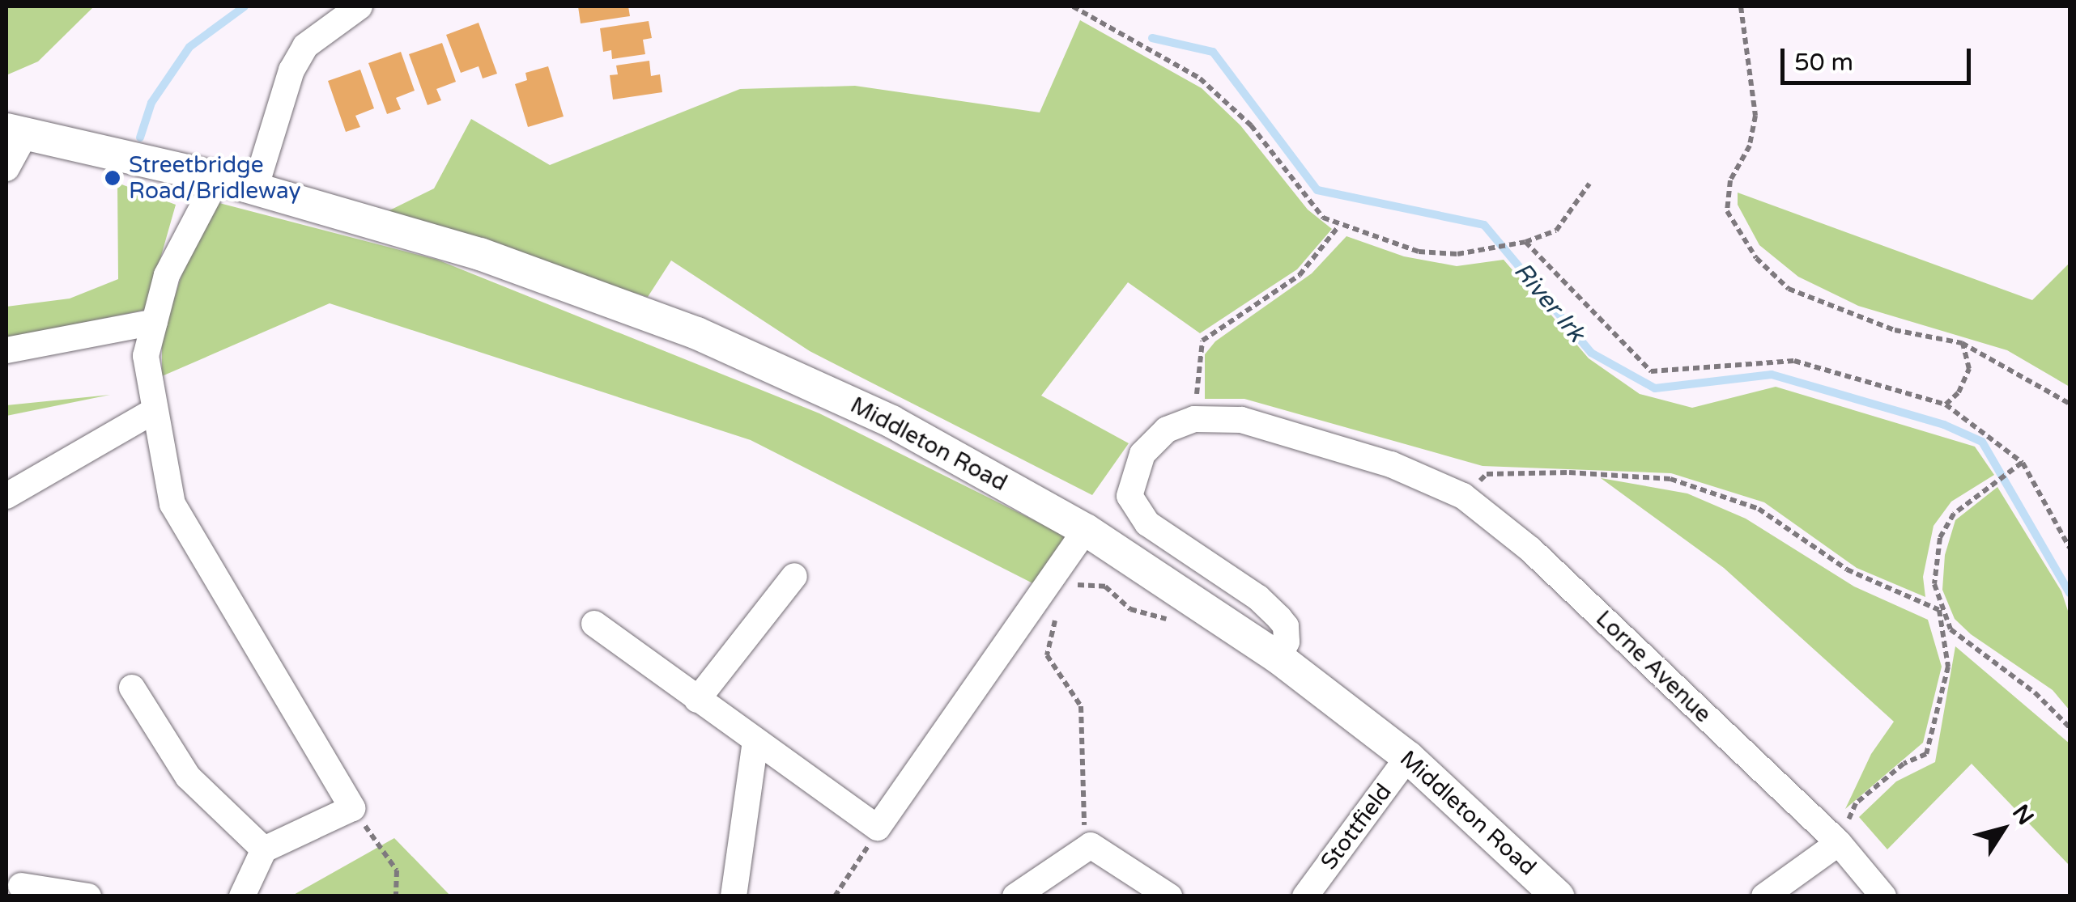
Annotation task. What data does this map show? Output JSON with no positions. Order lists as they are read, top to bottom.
{
  "streets": {
    "main road": ["Middleton Road"],
    "street": ["Lorne Avenue", "Stottfield"]
  },
  "crossings": [
    ["Middleton Road", "Stottfield"]
  ],
  "water": ["River Irk"],
  "places": ["Streetbridge Road/Bridleway"],
  "scale_bar": "50 m",
  "north": "top right"
}
